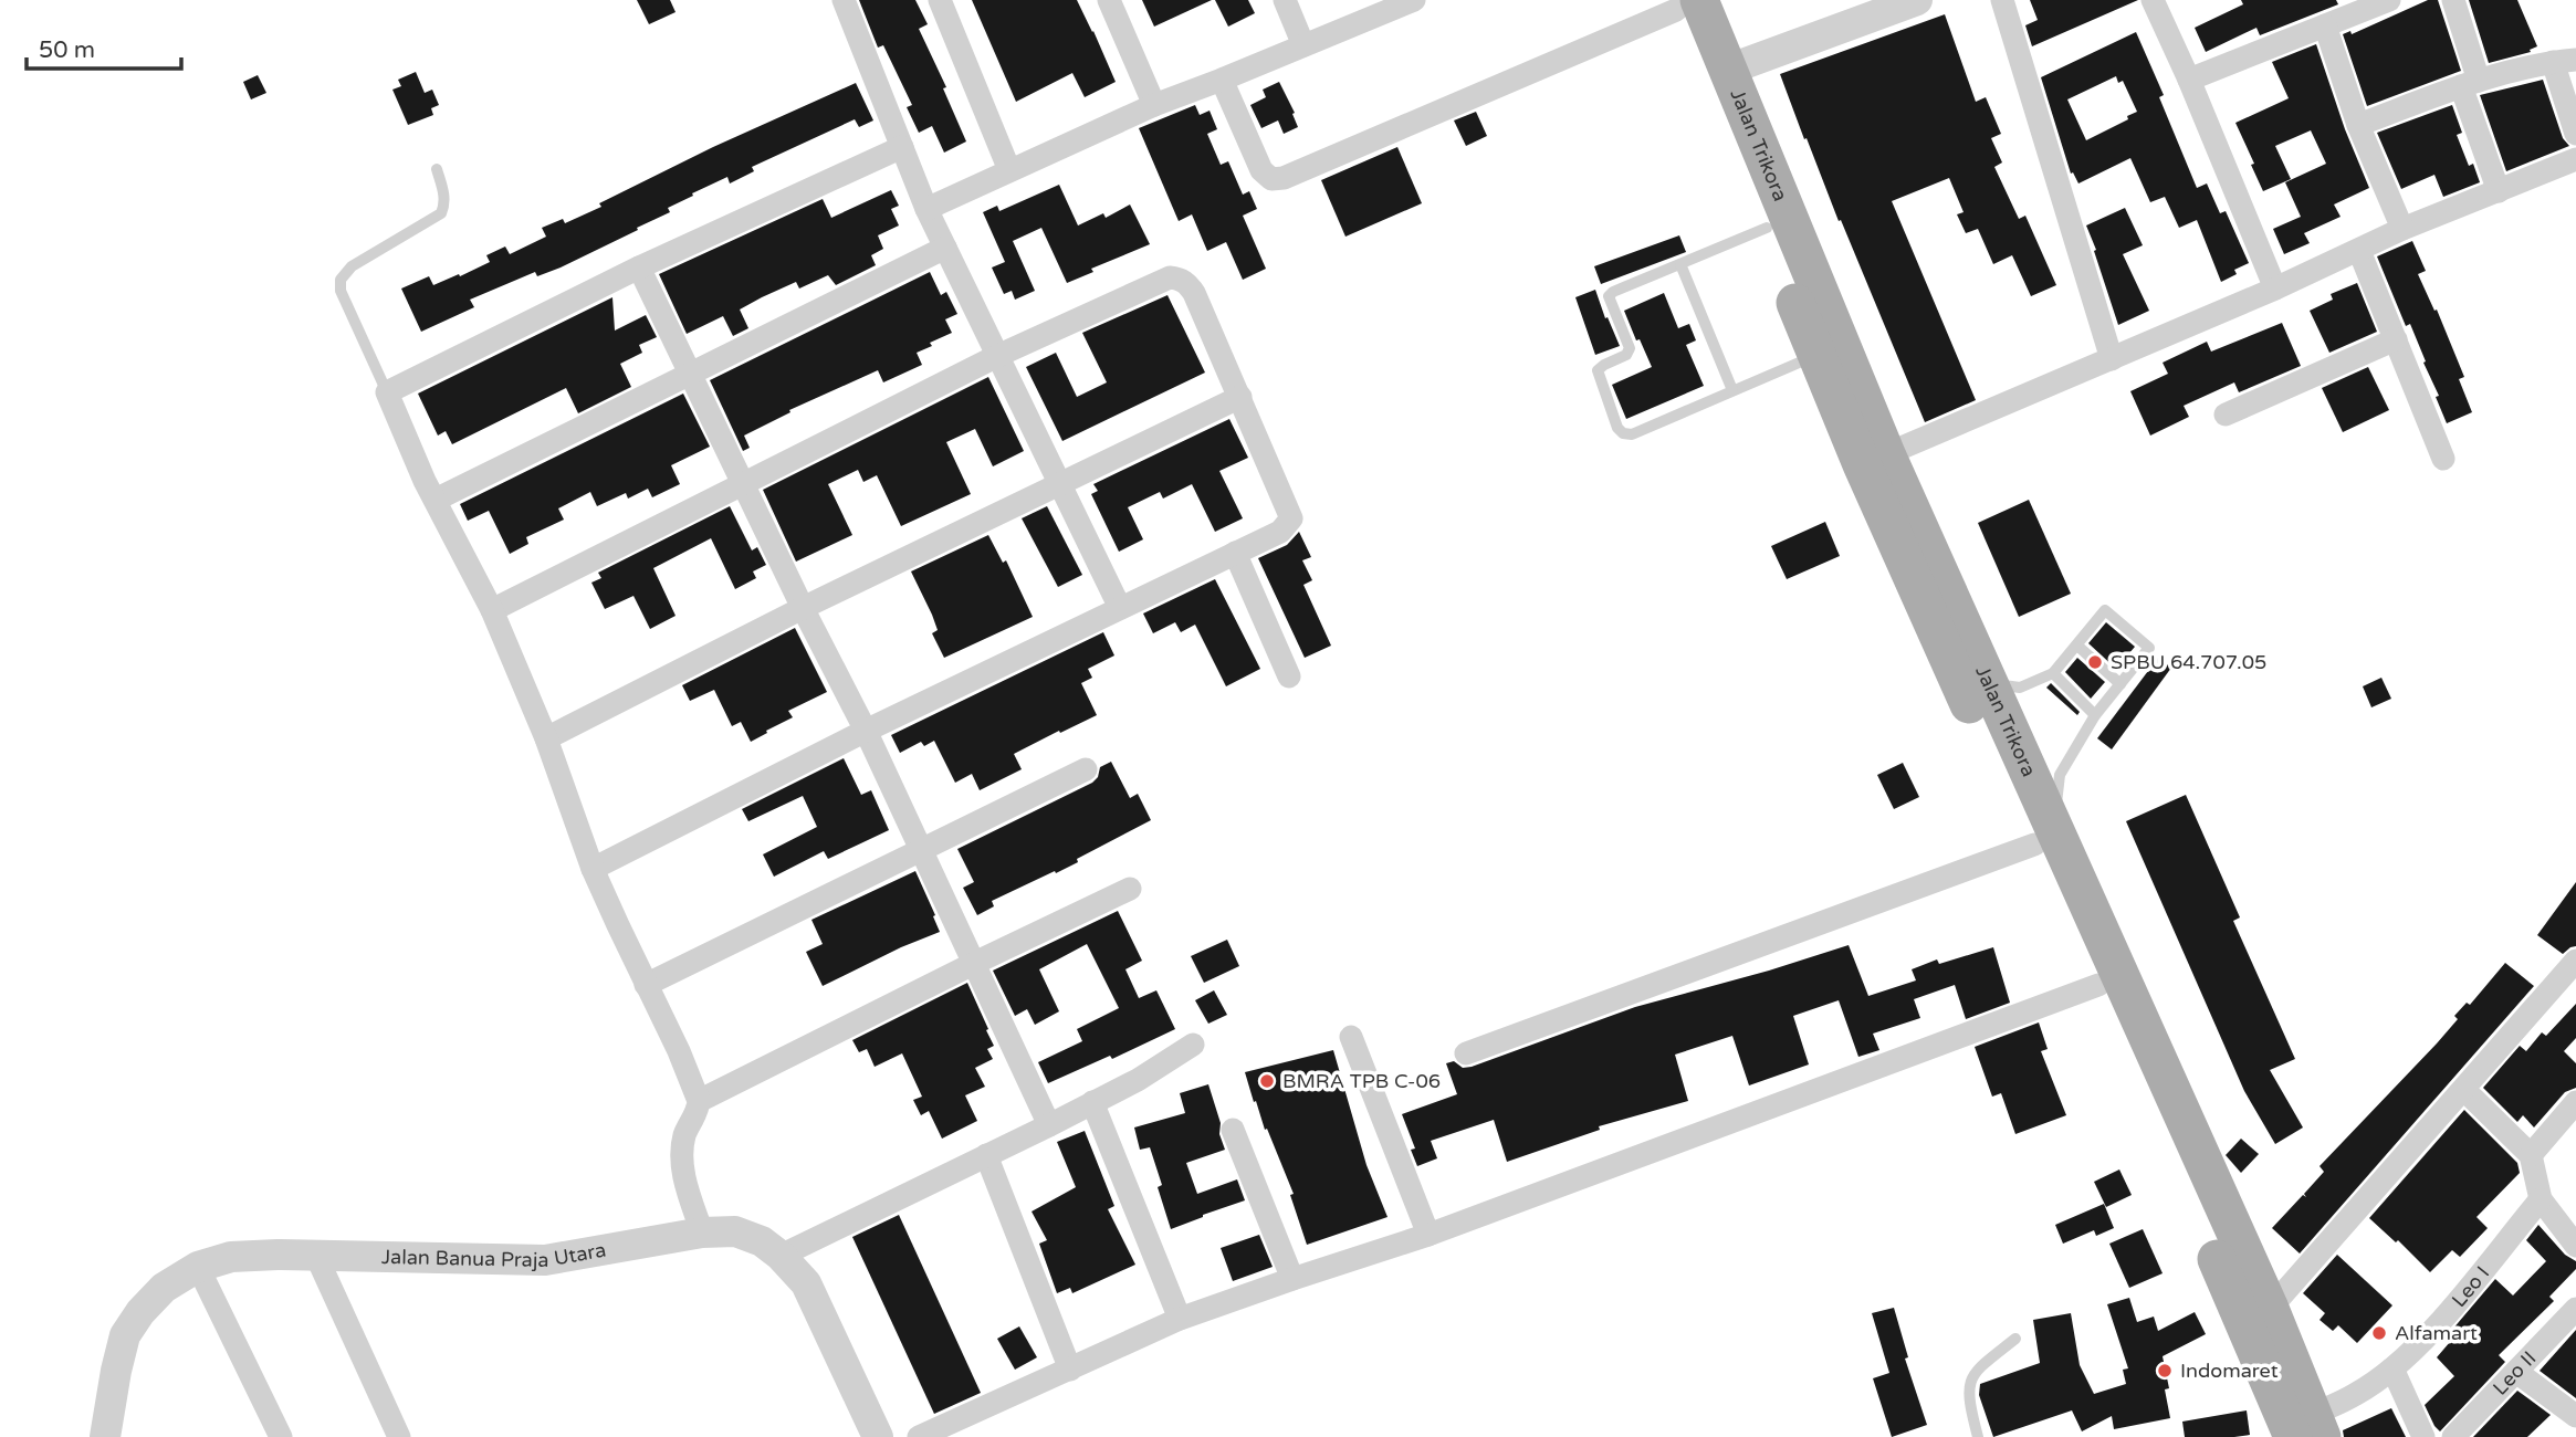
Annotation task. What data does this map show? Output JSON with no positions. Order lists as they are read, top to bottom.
{
  "streets": {
    "main road": ["Jalan Trikora"],
    "street": ["Jalan Banua Praja Utara", "Leo I", "Leo II"]
  },
  "crossings": [
    ["Jalan Trikora", "Leo I"]
  ],
  "places": [
    "SPBU 64.707.05",
    "BMRA TPB C-06",
    "Alfamart",
    "Indomaret"
  ],
  "scale_bar": "50 m"
}
